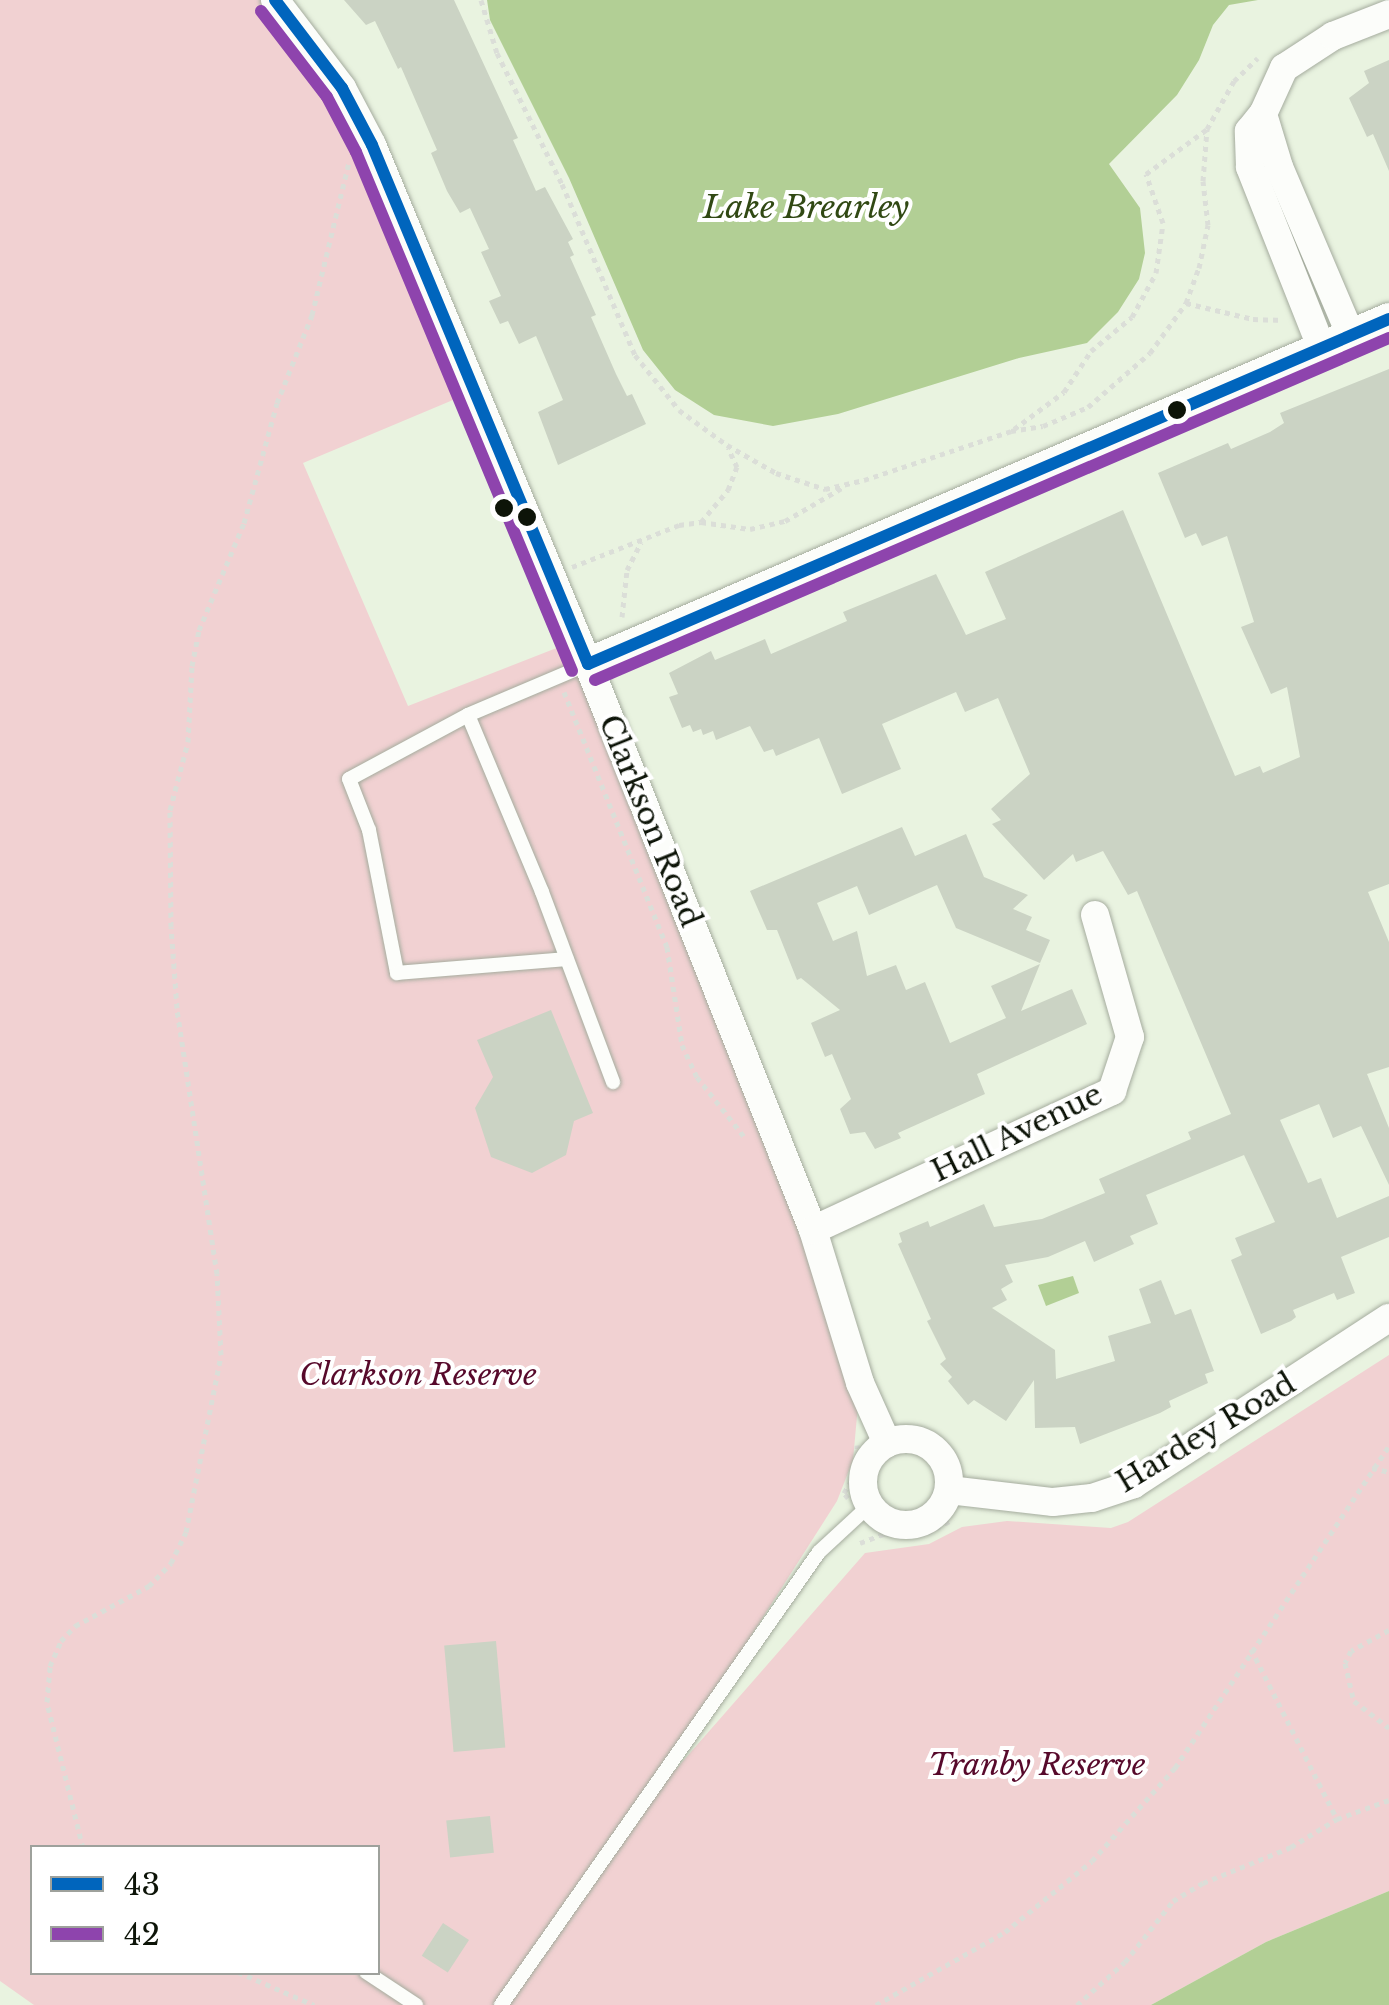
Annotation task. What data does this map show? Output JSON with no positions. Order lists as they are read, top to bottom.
{
  "streets": {
    "street": ["Clarkson Road", "Hall Avenue", "Hardey Road"]
  },
  "crossings": [
    ["Clarkson Road", "Hall Avenue"],
    ["Clarkson Road", "Hardey Road"]
  ],
  "water": ["Lake Brearley"],
  "parks": ["Clarkson Reserve", "Tranby Reserve"],
  "lines": ["transit line 43", "transit line 42"],
  "legend": ["43", "42"]
}
